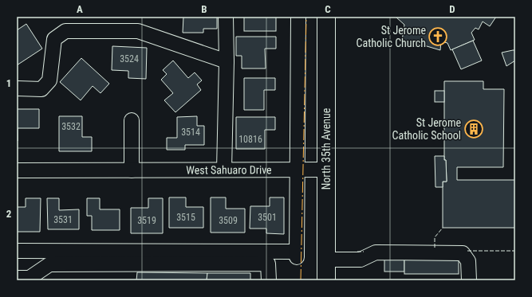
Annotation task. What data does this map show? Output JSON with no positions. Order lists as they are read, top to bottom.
{
  "streets": {
    "main road": ["North 35th Avenue"],
    "street": ["West Sahuaro Drive"]
  },
  "crossings": [
    ["North 35th Avenue", "West Sahuaro Drive"]
  ],
  "places": {
    "church": ["St Jerome Catholic Church"],
    "building": ["St Jerome Catholic School"]
  },
  "house_numbers": [
    "3524",
    "3532",
    "3514",
    "10816",
    "3515",
    "3501",
    "3531",
    "3519",
    "3509"
  ],
  "grid": {
    "columns": [
      "A",
      "B",
      "C",
      "D"
    ],
    "rows": ["1", "2"]
  }
}
